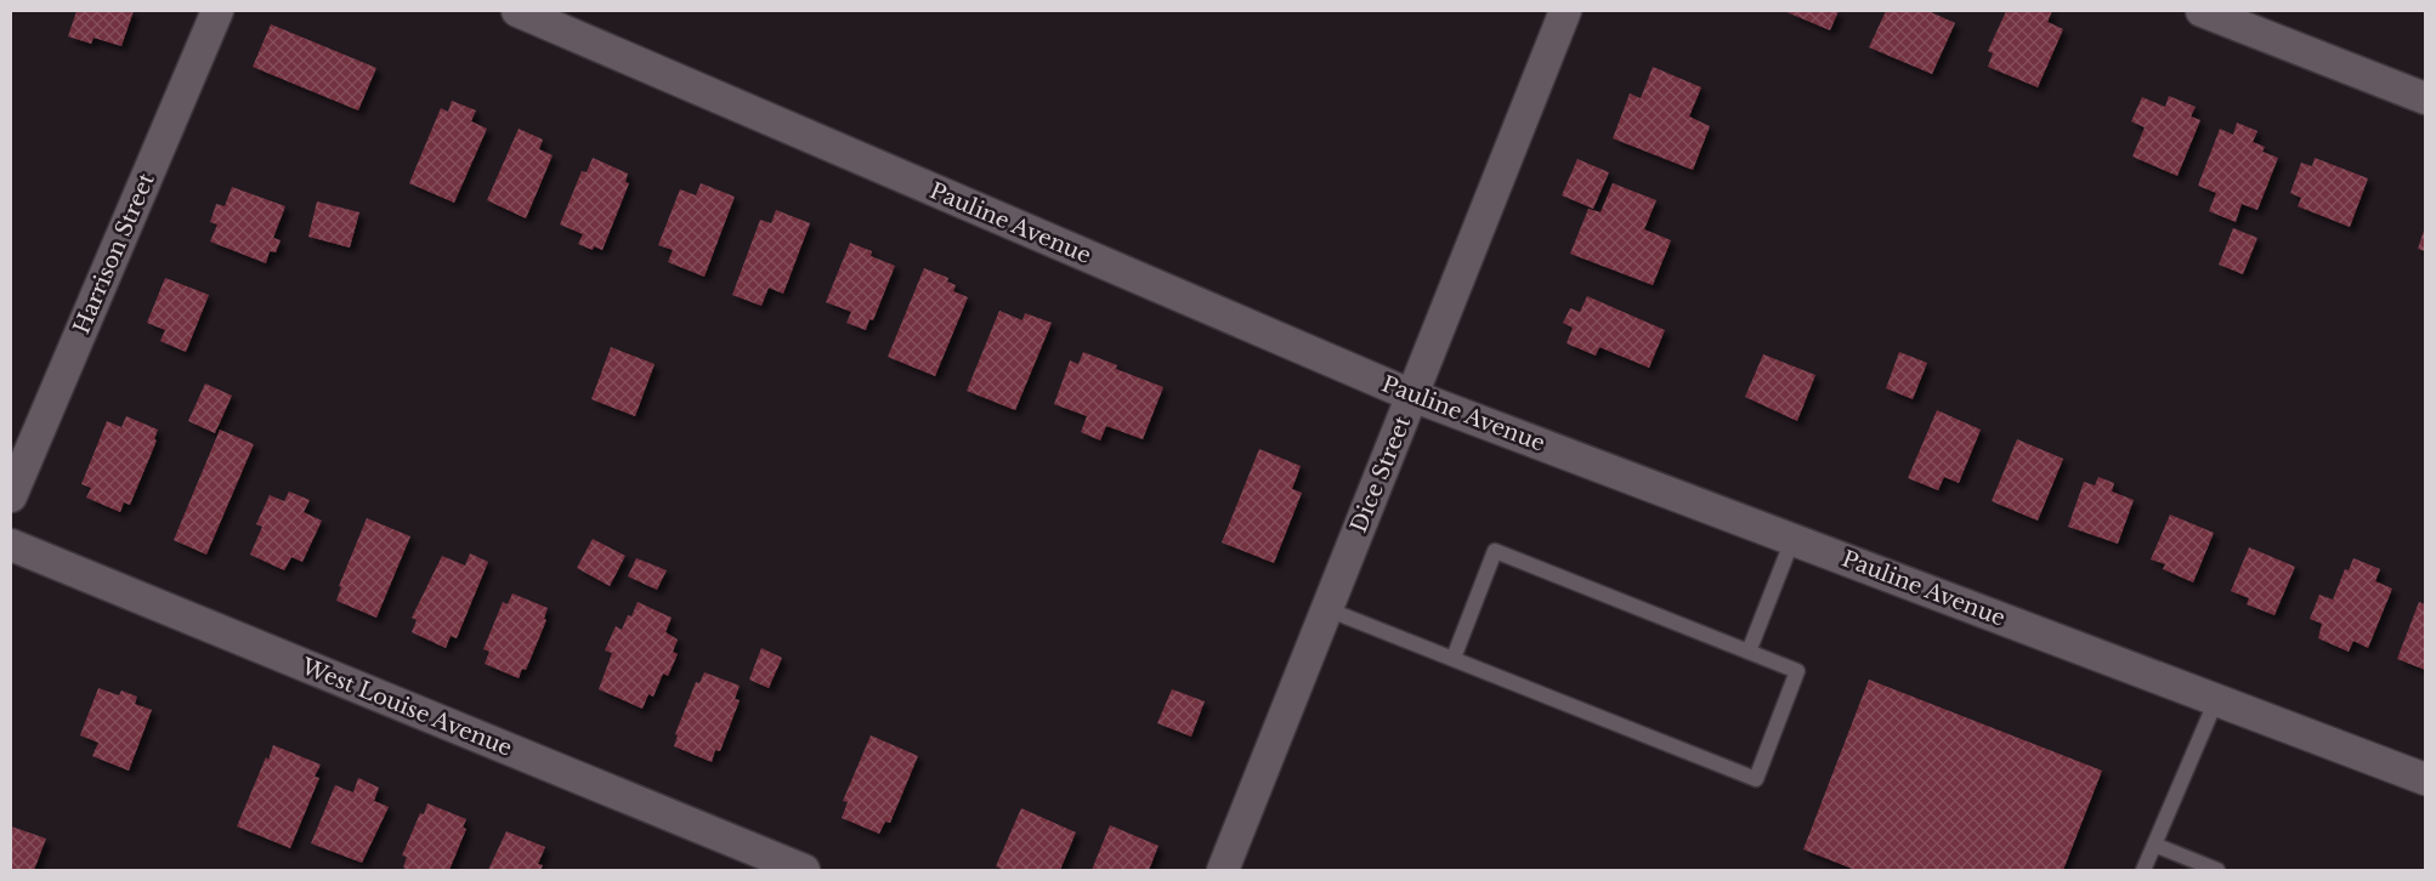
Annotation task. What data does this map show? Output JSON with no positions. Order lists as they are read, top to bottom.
{
  "streets": {
    "street": [
      "Pauline Avenue",
      "Harrison Street",
      "Dice Street",
      "West Louise Avenue"
    ]
  },
  "crossings": [
    ["Pauline Avenue", "Dice Street"]
  ]
}
